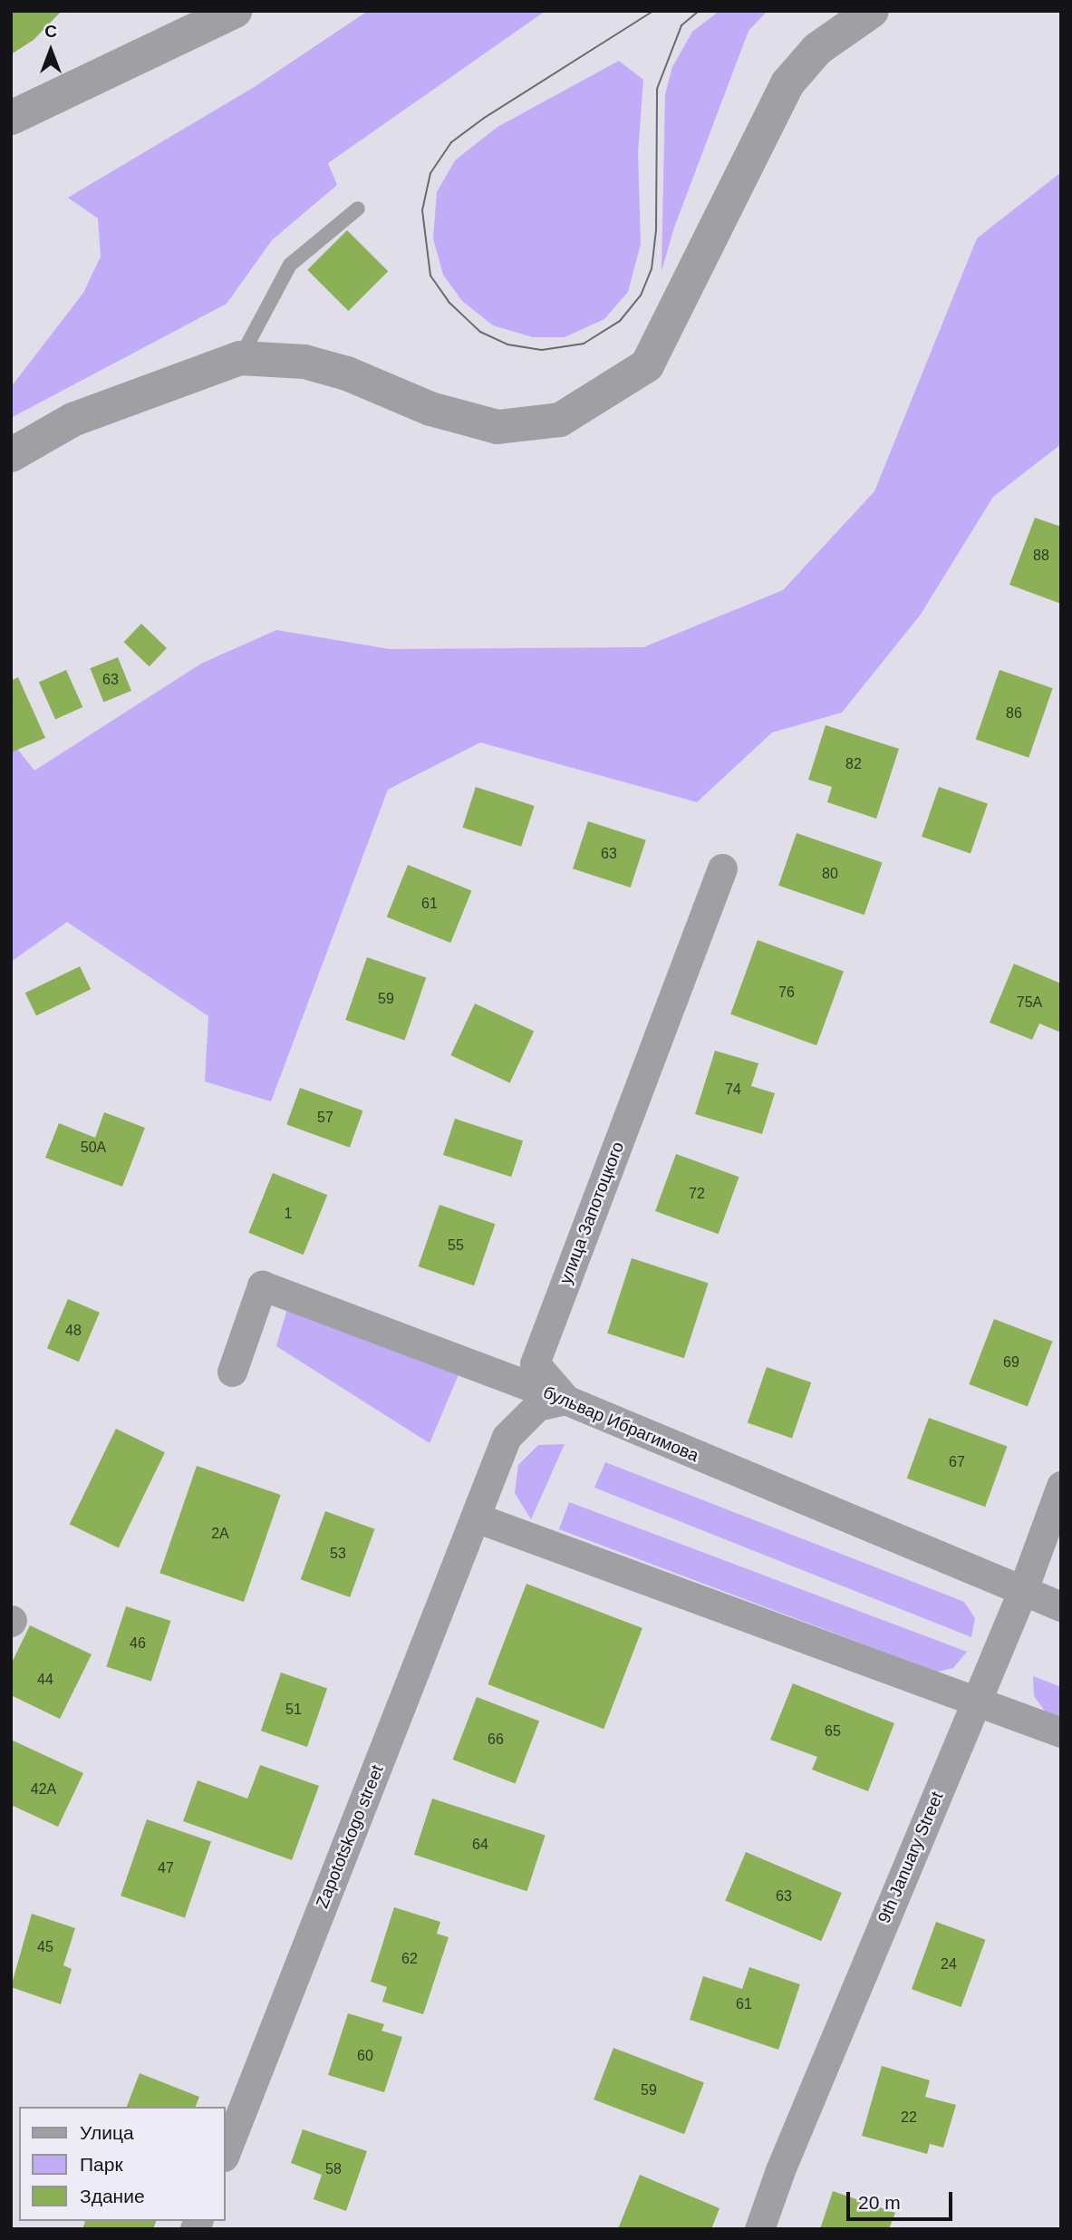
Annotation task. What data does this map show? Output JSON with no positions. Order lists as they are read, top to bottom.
{
  "streets": {
    "street": [
      "улица Запотоцкого",
      "бульвар Ибрагимова",
      "Zapototskogo street",
      "9th January Street"
    ]
  },
  "crossings": [
    ["улица Запотоцкого", "бульвар Ибрагимова"],
    ["бульвар Ибрагимова", "9th January Street"]
  ],
  "house_numbers": [
    "88",
    "63",
    "86",
    "82",
    "63",
    "80",
    "61",
    "76",
    "59",
    "75А",
    "74",
    "57",
    "50А",
    "72",
    "1",
    "55",
    "48",
    "69",
    "67",
    "2А",
    "53",
    "46",
    "44",
    "51",
    "65",
    "66",
    "42А",
    "64",
    "47",
    "63",
    "45",
    "62",
    "24",
    "61",
    "60",
    "59",
    "22",
    "58"
  ],
  "legend": ["Улица", "Парк", "Здание"],
  "scale_bar": "20 m",
  "north": "top"
}
